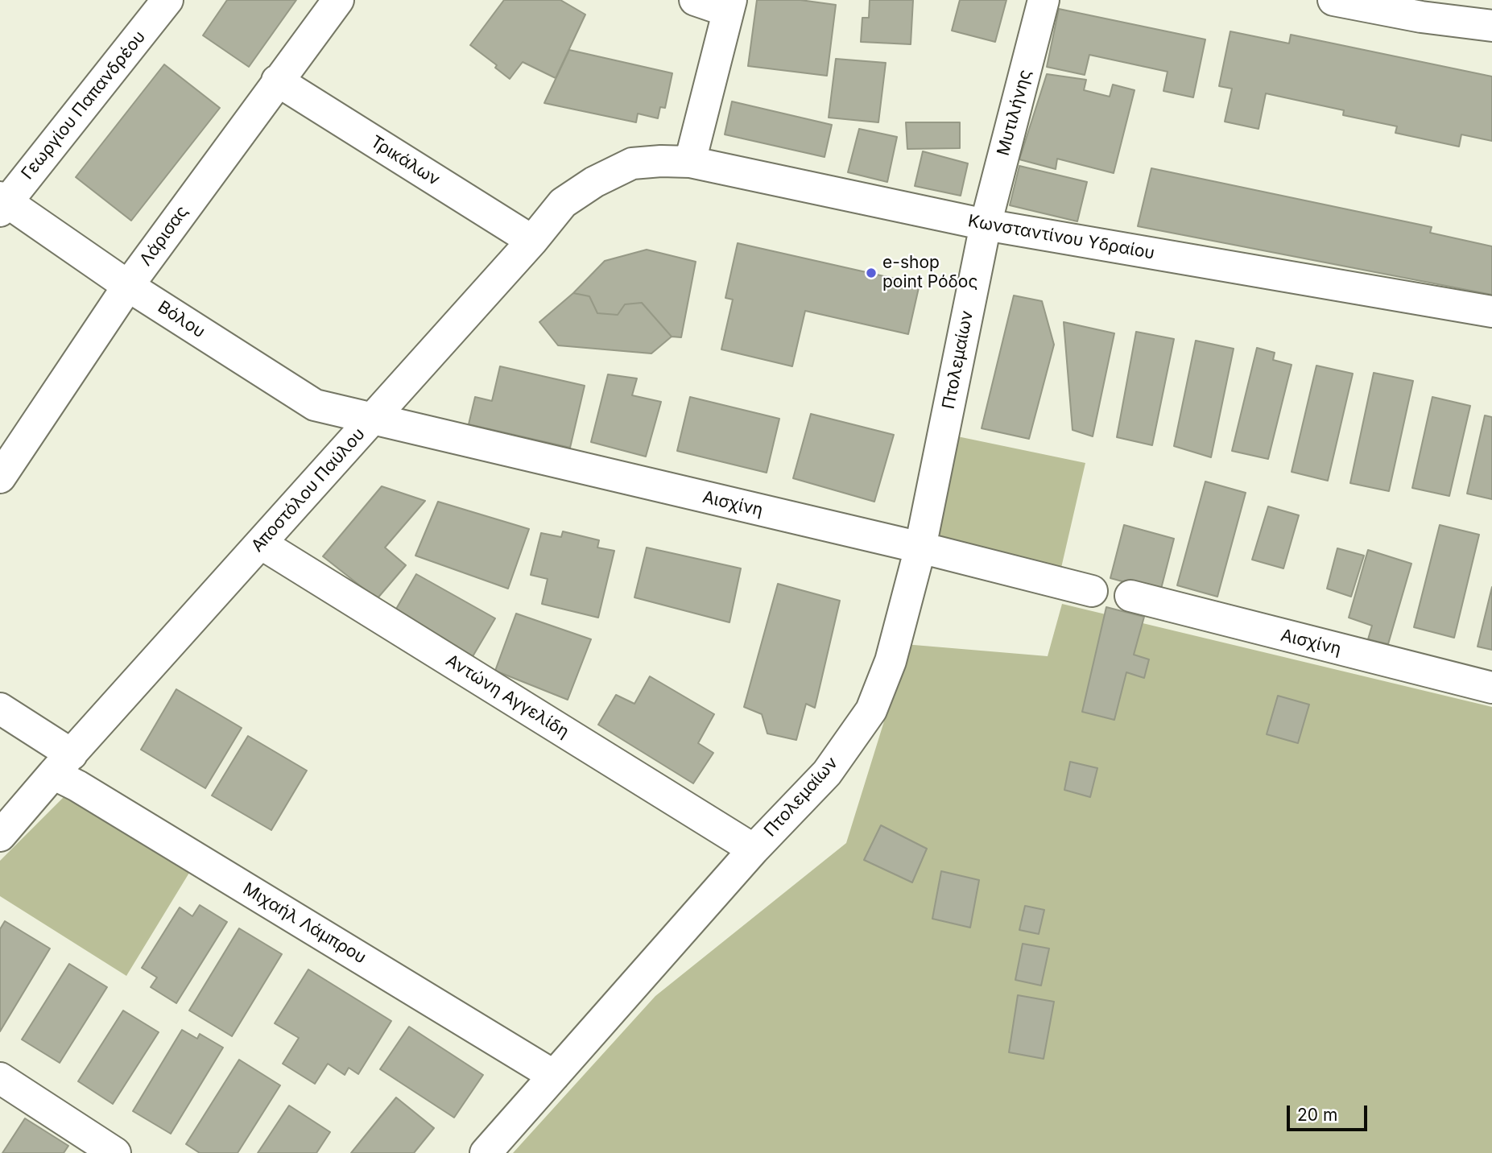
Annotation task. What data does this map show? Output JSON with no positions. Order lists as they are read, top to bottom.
{
  "streets": {
    "street": [
      "Γεωργίου Παπανδρέου",
      "Μυτιλήνης",
      "Τρικάλων",
      "Λάρισας",
      "Κωνσταντίνου Υδραίου",
      "Βόλου",
      "Πτολεμαίων",
      "Αποστόλου Παύλου",
      "Αισχίνη",
      "Αντώνη Αγγελίδη",
      "Μιχαήλ Λάμπρου"
    ]
  },
  "crossings": [
    ["Γεωργίου Παπανδρέου", "Βόλου"],
    ["Μυτιλήνης", "Κωνσταντίνου Υδραίου"],
    ["Μυτιλήνης", "Πτολεμαίων"],
    ["Τρικάλων", "Λάρισας"],
    ["Τρικάλων", "Αποστόλου Παύλου"],
    ["Λάρισας", "Βόλου"],
    ["Κωνσταντίνου Υδραίου", "Πτολεμαίων"],
    ["Κωνσταντίνου Υδραίου", "Αποστόλου Παύλου"],
    ["Βόλου", "Αποστόλου Παύλου"],
    ["Βόλου", "Αισχίνη"],
    ["Πτολεμαίων", "Αισχίνη"],
    ["Πτολεμαίων", "Αντώνη Αγγελίδη"],
    ["Πτολεμαίων", "Μιχαήλ Λάμπρου"],
    ["Αποστόλου Παύλου", "Αισχίνη"],
    ["Αποστόλου Παύλου", "Αντώνη Αγγελίδη"],
    ["Αποστόλου Παύλου", "Μιχαήλ Λάμπρου"]
  ],
  "places": ["e-shop point Ρόδος"],
  "scale_bar": "20 m"
}
